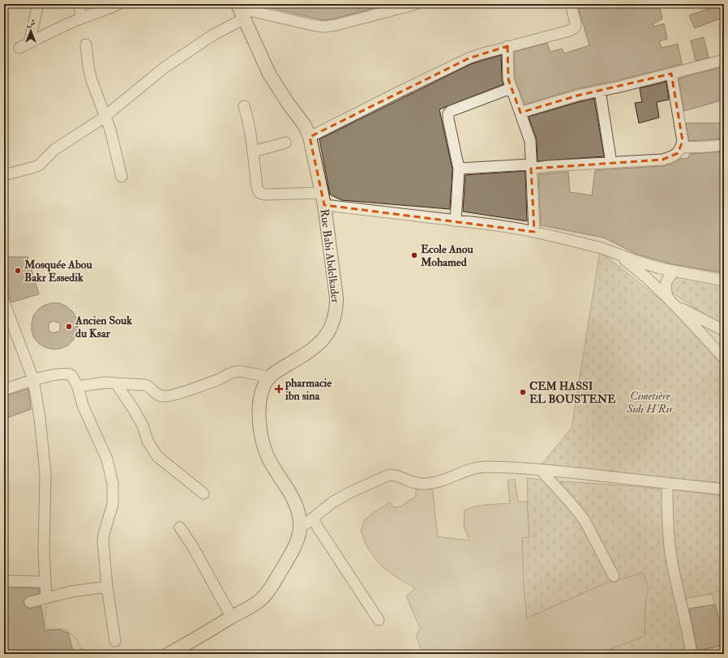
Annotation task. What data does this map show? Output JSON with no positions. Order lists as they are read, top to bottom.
{
  "streets": {
    "main road": ["Rue Babi Abdelkader"]
  },
  "parks": ["Cimetière Sidi H'Rir"],
  "places": {
    "other": [
      "Ecole Anou Mohamed",
      "Mosquée Abou Bakr Essedik",
      "Ancien Souk du Ksar",
      "CEM HASSI EL BOUSTENE"
    ],
    "health": ["pharmacie ibn sina"]
  },
  "north": "top"
}
